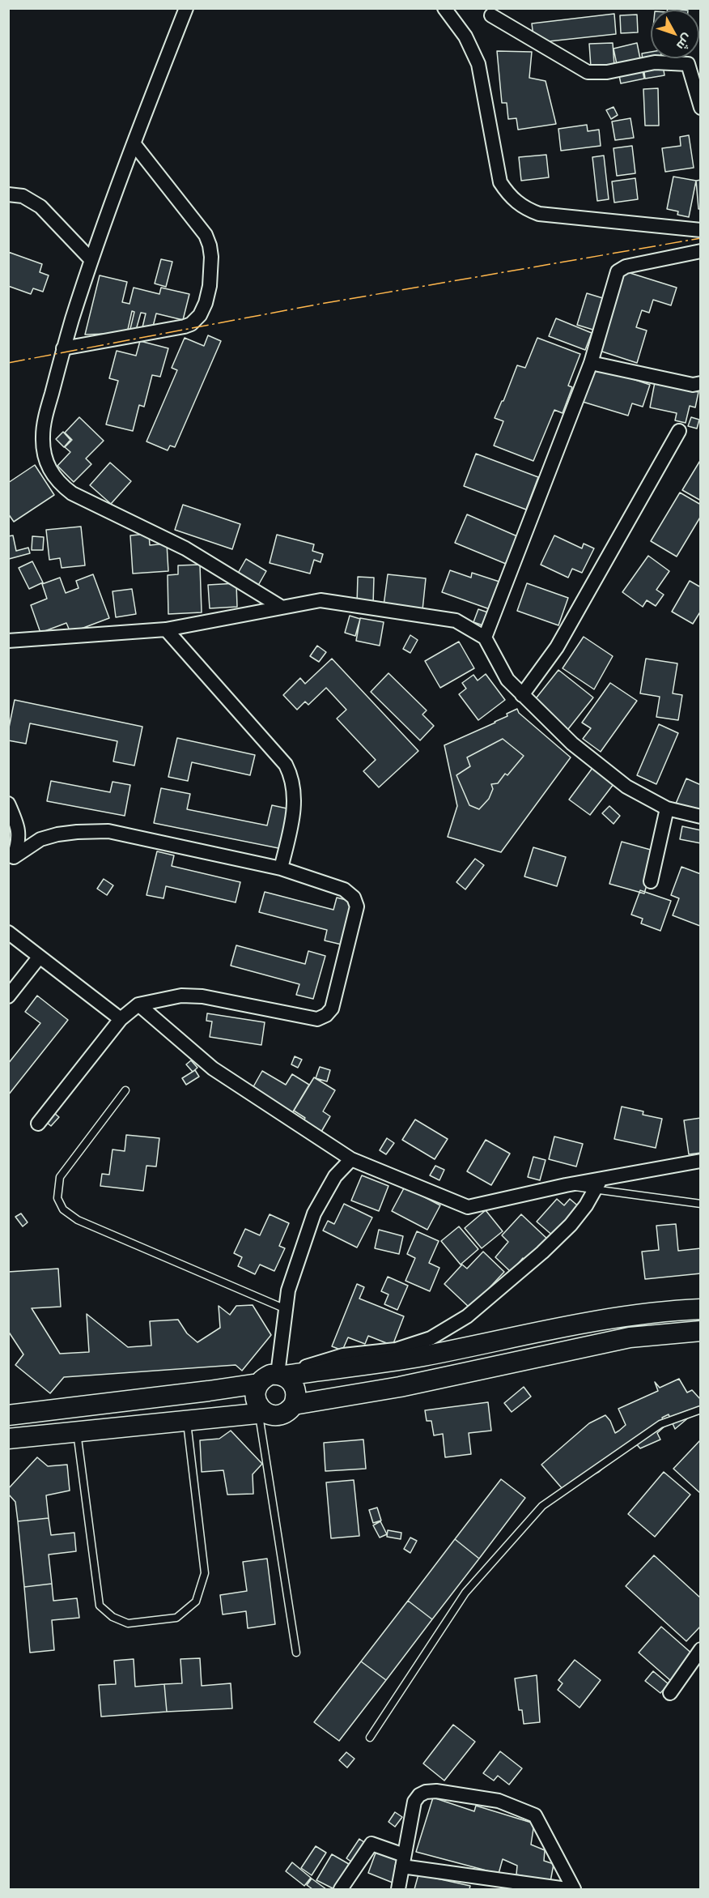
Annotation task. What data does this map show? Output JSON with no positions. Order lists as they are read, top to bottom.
{
  "north": "bottom right"
}
